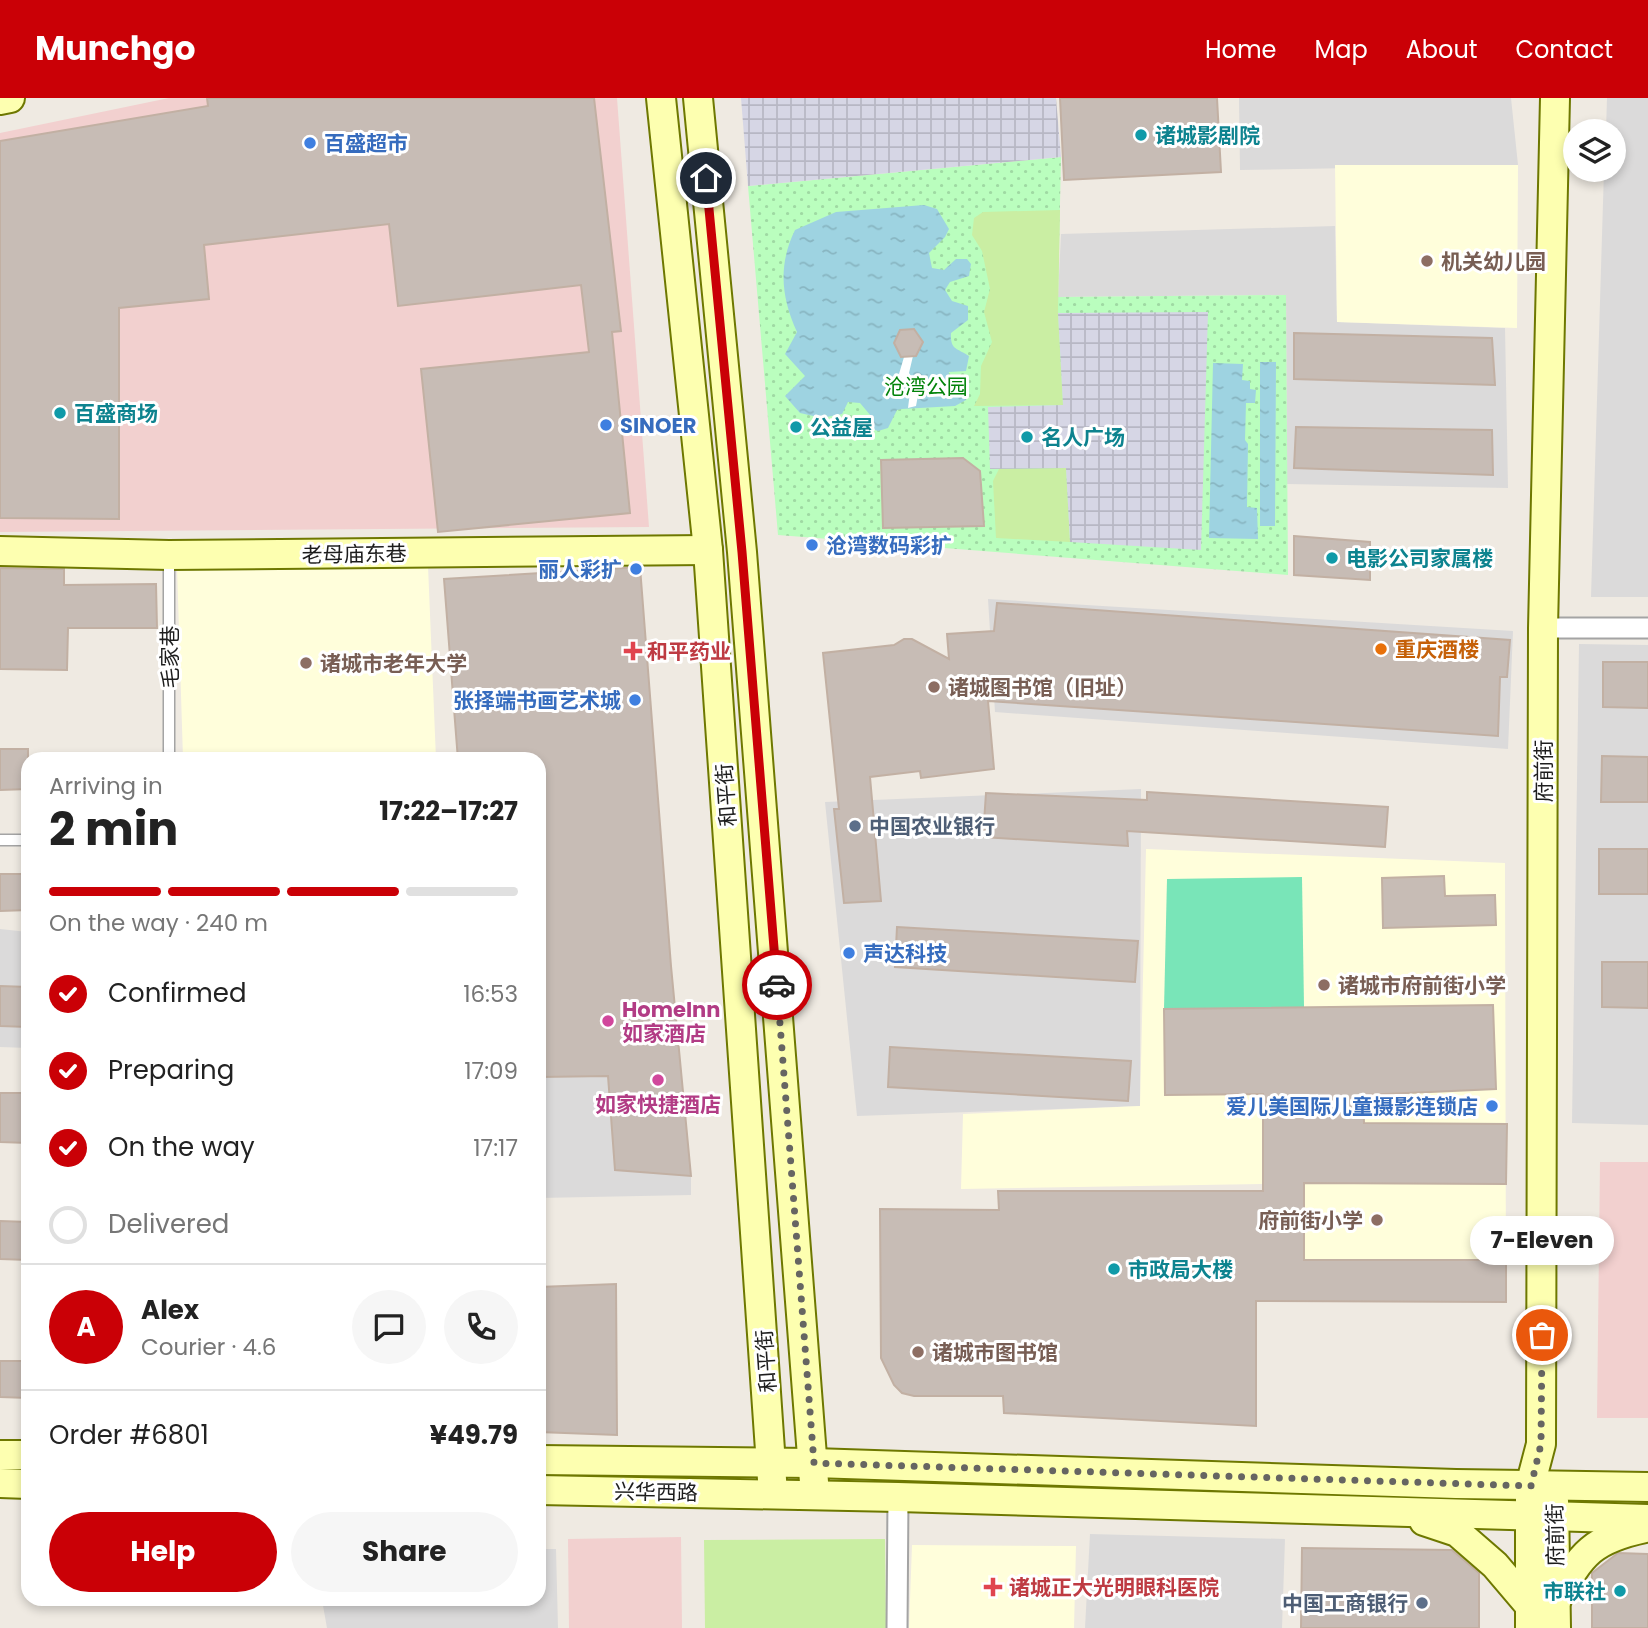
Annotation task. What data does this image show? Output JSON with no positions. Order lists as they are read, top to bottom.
{
  "streets": {
    "main road": [
      "老母庙东巷",
      "府前街",
      "和平街",
      "兴华西路"
    ],
    "lane": ["毛家巷"]
  },
  "crossings": [
    ["老母庙东巷", "毛家巷"],
    ["老母庙东巷", "和平街"],
    ["府前街", "兴华西路"],
    ["和平街", "兴华西路"]
  ],
  "parks": ["沧湾公园"],
  "places": {
    "other": [
      "诸城影剧院",
      "百盛超市",
      "机关幼儿园",
      "百盛商场",
      "SINOER",
      "公益屋",
      "名人广场",
      "沧湾数码彩扩",
      "电影公司家属楼",
      "丽人彩扩",
      "重庆酒楼",
      "诸城市老年大学",
      "诸城图书馆（旧址）",
      "张择端书画艺术城",
      "中国农业银行",
      "声达科技",
      "诸城市府前街小学",
      "HomeInn 如家酒店",
      "如家快捷酒店",
      "爱儿美国际儿童摄影连锁店",
      "府前街小学",
      "市政局大楼",
      "7-Eleven",
      "诸城市图书馆",
      "市联社",
      "中国工商银行"
    ],
    "health": ["和平药业", "诸城正大光明眼科医院"]
  },
  "page": {
    "header": "Munchgo",
    "nav": [
      "Home",
      "Map",
      "About",
      "Contact"
    ],
    "heading": ["2 min", "Arriving in", "17:22–17:27"],
    "panel": [
      "Alex",
      "Courier · 4.6",
      "Order #6801",
      "¥49.79"
    ],
    "bar": "On the way · 240 m",
    "list": [
      ["Confirmed", "16:53"],
      ["Preparing", "17:09"],
      ["On the way", "17:17"],
      "Delivered"
    ],
    "bubble": "7-Eleven",
    "round": "A",
    "buttons": ["Help", "Share"]
  }
}
